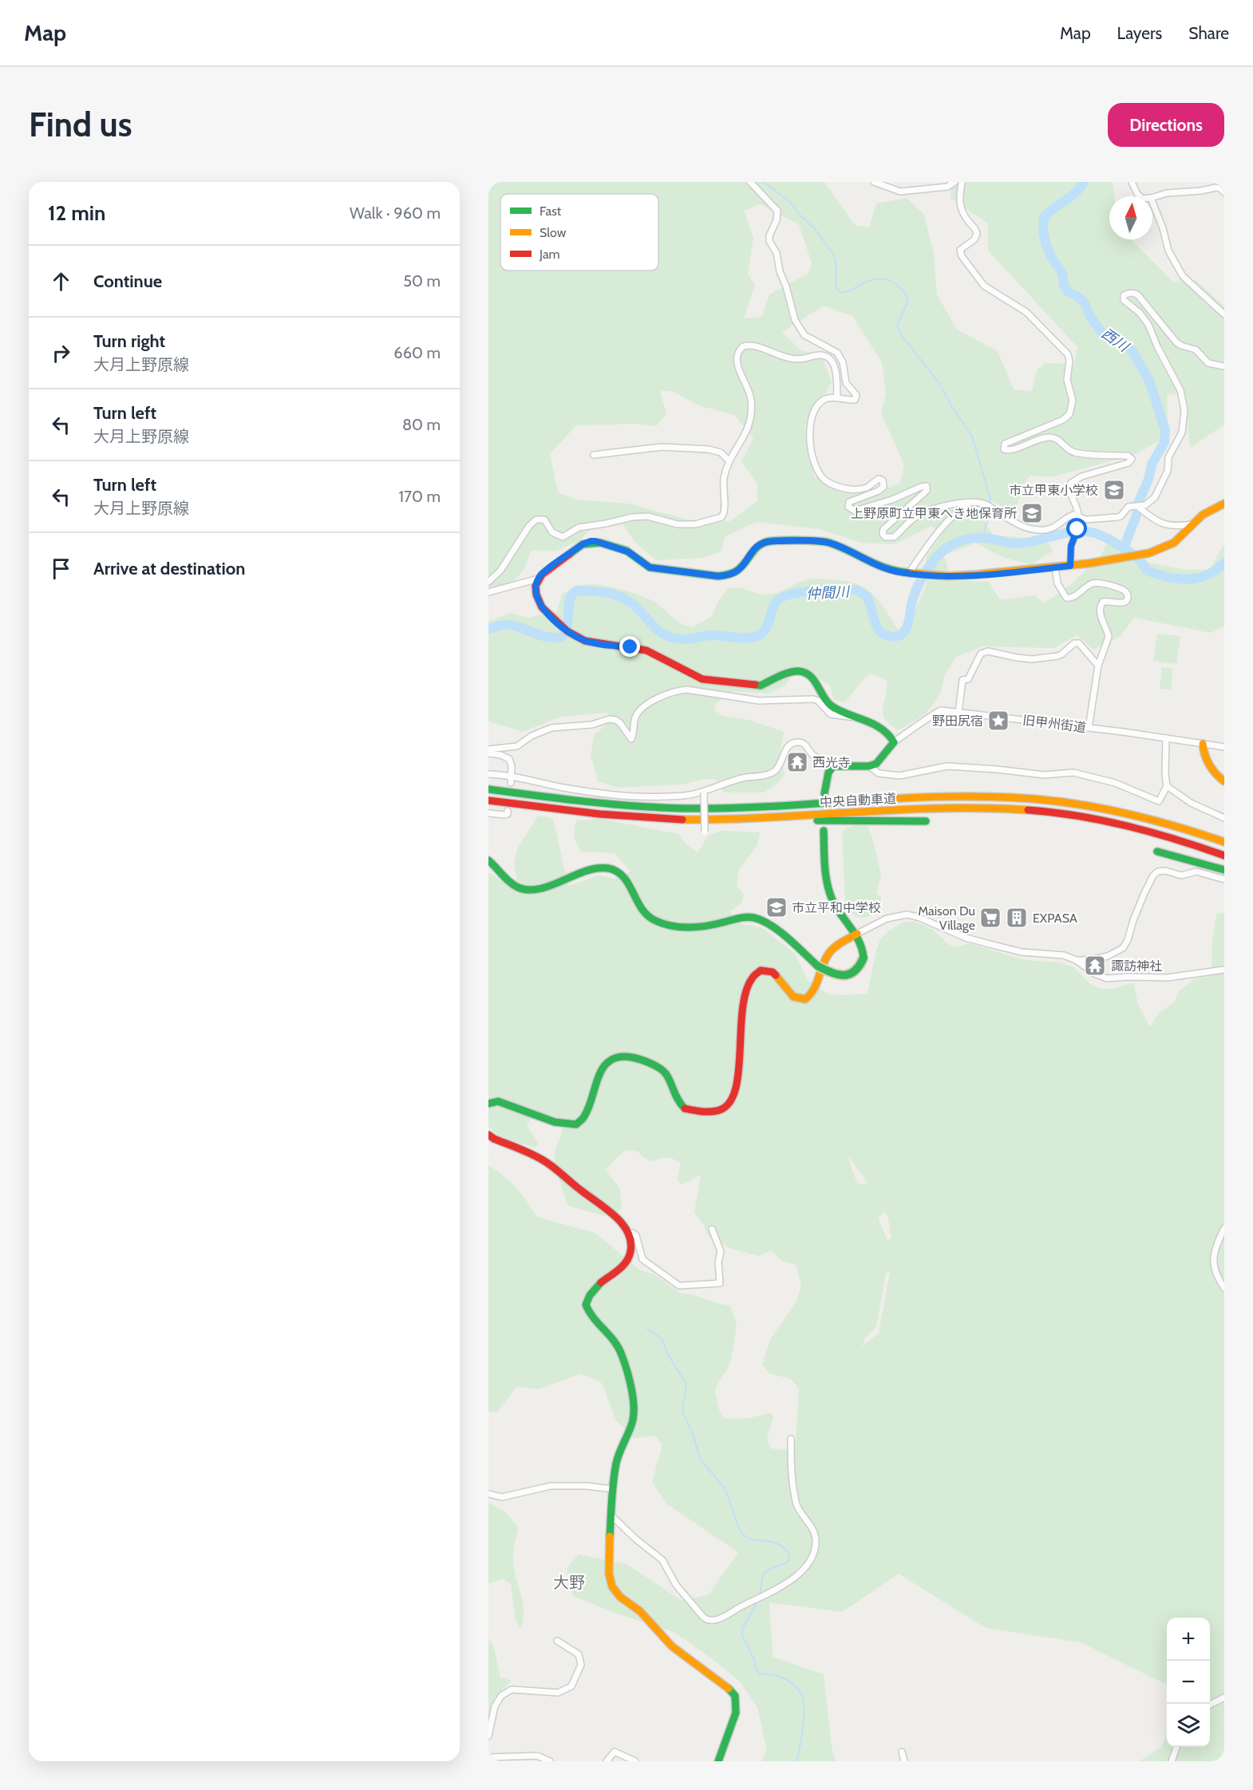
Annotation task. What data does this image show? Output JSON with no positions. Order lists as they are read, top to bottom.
{
  "streets": {
    "main road": ["中央自動車道"],
    "street": ["旧甲州街道"]
  },
  "districts": ["大野"],
  "water": ["西川", "仲間川"],
  "places": {
    "school or university": ["市立甲東小学校", "上野原町立甲東へき地保育所", "市立平和中学校"],
    "place": ["野田尻宿"],
    "temple": ["西光寺", "諏訪神社"],
    "supermarket": ["Maison Du Village"],
    "building": ["EXPASA"]
  },
  "legend": ["Fast", "Slow", "Jam"],
  "north": "top",
  "page": {
    "header": "Map",
    "nav": ["Map", "Layers", "Share"],
    "buttons": "Directions",
    "title": "Find us",
    "heading": ["12 min", "Walk · 960 m"],
    "list": [
      ["Continue", "50 m"],
      ["Turn right", "大月上野原線", "660 m"],
      ["Turn left", "大月上野原線", "80 m"],
      ["Turn left", "大月上野原線", "170 m"],
      "Arrive at destination"
    ],
    "map_buttons": ["+", "−"]
  }
}
